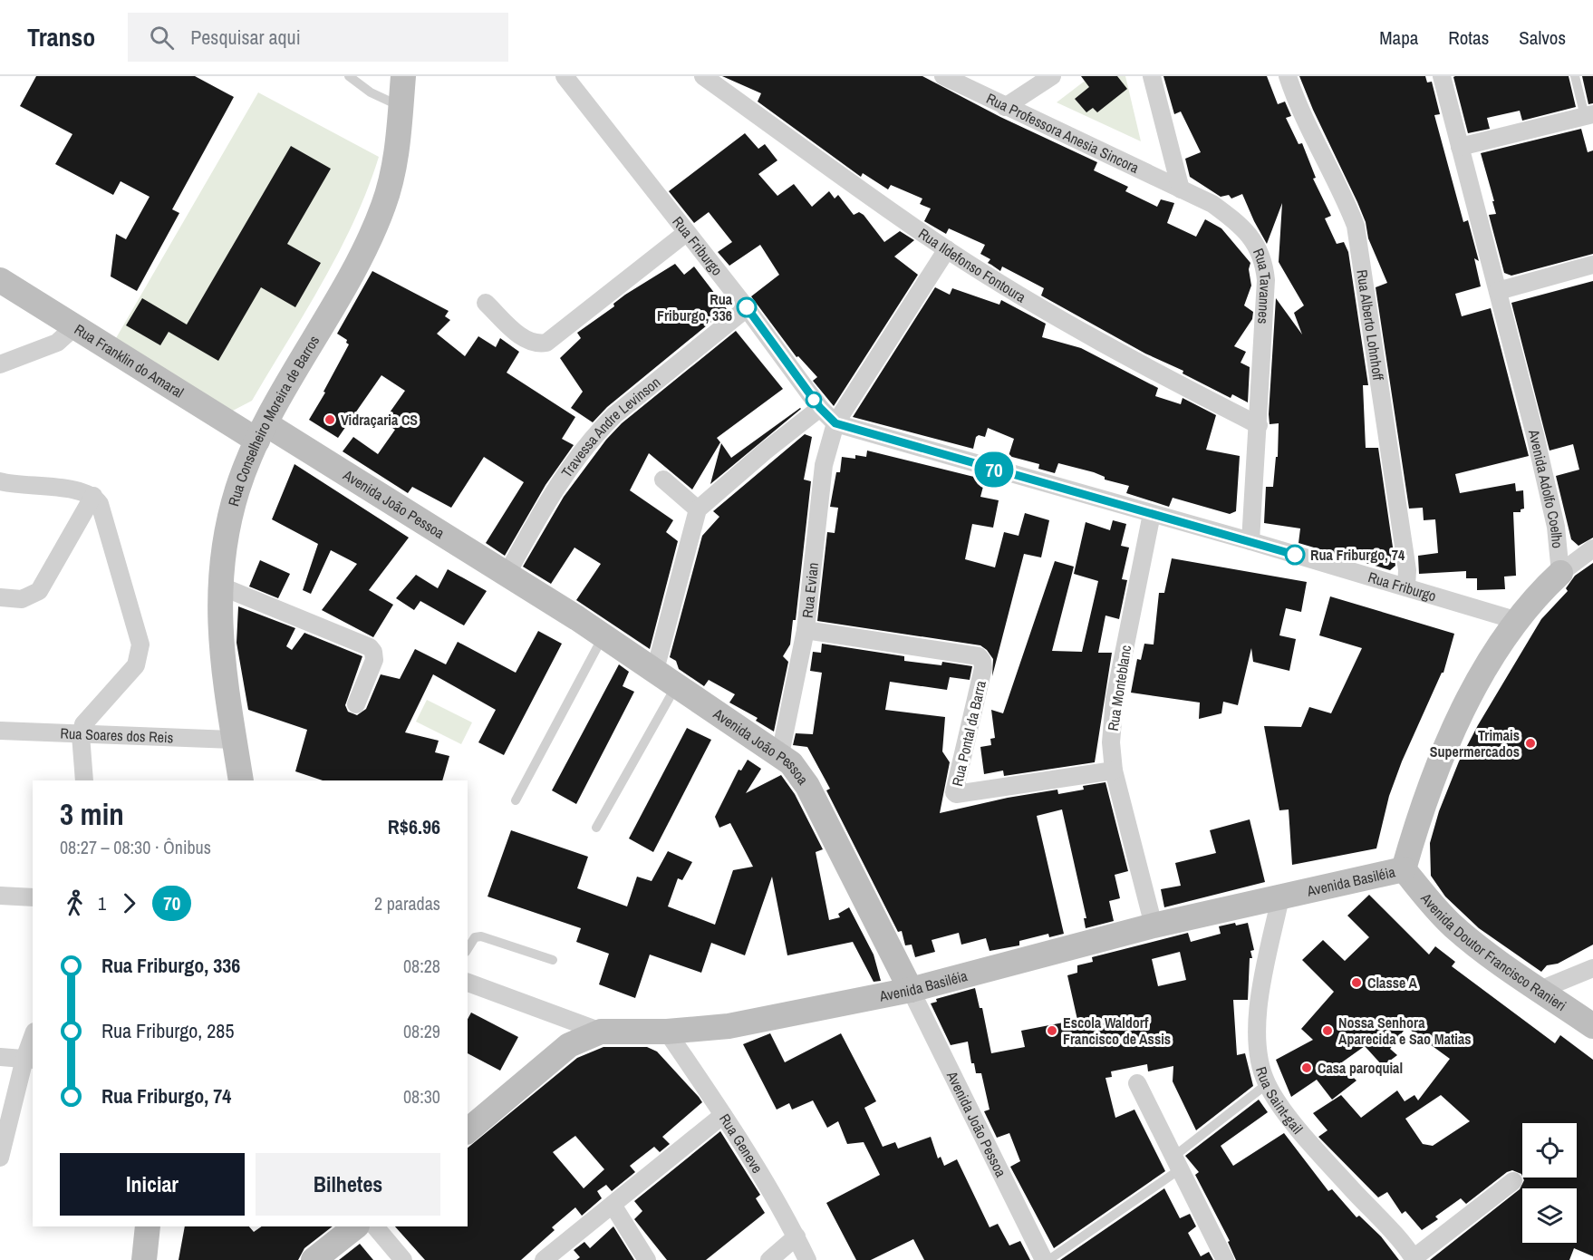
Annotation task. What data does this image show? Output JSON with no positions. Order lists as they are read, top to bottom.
{
  "streets": {
    "street": [
      "Rua Professora Anesia Sincora",
      "Rua Friburgo",
      "Rua Ildefonso Fontoura",
      "Rua Tavannes",
      "Rua Alberto Lohnhoff",
      "Rua Franklin do Amaral",
      "Rua Conselheiro Moreira de Barros",
      "Travessa Andre Levinson",
      "Avenida Adolfo Coelho",
      "Avenida João Pessoa",
      "Rua Evian",
      "Rua Monteblanc",
      "Rua Pontal da Barra",
      "Rua Soares dos Reis",
      "Avenida Basiléia",
      "Avenida Doutor Francisco Ranieri",
      "Rua Saint-gail",
      "Rua Geneve"
    ]
  },
  "crossings": [
    ["Rua Professora Anesia Sincora", "Rua Tavannes"],
    ["Rua Friburgo", "Rua Tavannes"],
    ["Rua Friburgo", "Rua Alberto Lohnhoff"],
    ["Rua Friburgo", "Travessa Andre Levinson"],
    ["Rua Friburgo", "Rua Evian"],
    ["Rua Friburgo", "Rua Monteblanc"],
    ["Rua Ildefonso Fontoura", "Rua Tavannes"],
    ["Rua Ildefonso Fontoura", "Rua Evian"],
    ["Rua Franklin do Amaral", "Rua Conselheiro Moreira de Barros"],
    ["Rua Franklin do Amaral", "Avenida João Pessoa"],
    ["Rua Conselheiro Moreira de Barros", "Avenida João Pessoa"],
    ["Rua Conselheiro Moreira de Barros", "Rua Soares dos Reis"],
    ["Travessa Andre Levinson", "Avenida João Pessoa"],
    ["Avenida João Pessoa", "Rua Evian"],
    ["Avenida João Pessoa", "Avenida Basiléia"],
    ["Rua Evian", "Rua Pontal da Barra"],
    ["Rua Monteblanc", "Rua Pontal da Barra"],
    ["Rua Monteblanc", "Avenida Basiléia"],
    ["Avenida Basiléia", "Avenida Doutor Francisco Ranieri"],
    ["Avenida Basiléia", "Rua Saint-gail"],
    ["Avenida Basiléia", "Rua Geneve"]
  ],
  "places": [
    "Rua Friburgo, 336",
    "Vidraçaria CS",
    "Rua Friburgo, 74",
    "Trimais Supermercados",
    "Classe A",
    "Escola Waldorf Francisco de Assis",
    "Nossa Senhora Aparecida e Sao Matias",
    "Casa paroquial"
  ],
  "lines": ["bus line 70"],
  "page": {
    "header": "Transo",
    "search": "Pesquisar aqui",
    "nav": ["Mapa", "Rotas", "Salvos"],
    "on_map": "70",
    "heading": ["3 min", "08:27 – 08:30 · Ônibus", "R$6.96"],
    "legs": ["1", "70", "2 paradas"],
    "list": [
      {
        "name": "Rua Friburgo, 336",
        "value": "08:28"
      },
      {
        "name": "Rua Friburgo, 285",
        "value": "08:29"
      },
      {
        "name": "Rua Friburgo, 74",
        "value": "08:30"
      }
    ],
    "buttons": ["Iniciar", "Bilhetes"]
  }
}
